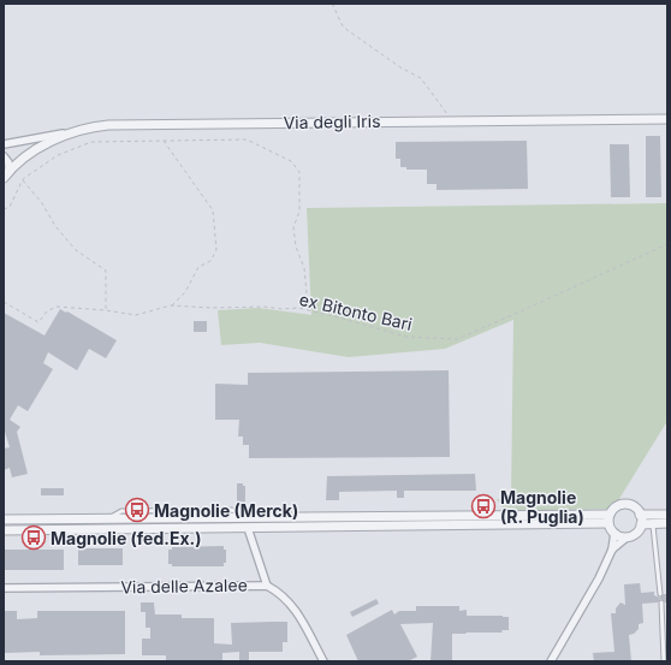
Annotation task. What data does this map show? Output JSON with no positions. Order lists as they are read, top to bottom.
{
  "streets": {
    "street": ["Via degli Iris", "Via delle Azalee"],
    "path": ["ex Bitonto Bari"]
  },
  "places": {
    "bus stop": ["Magnolie (R. Puglia)", "Magnolie (Merck)", "Magnolie (fed.Ex.)"]
  }
}
